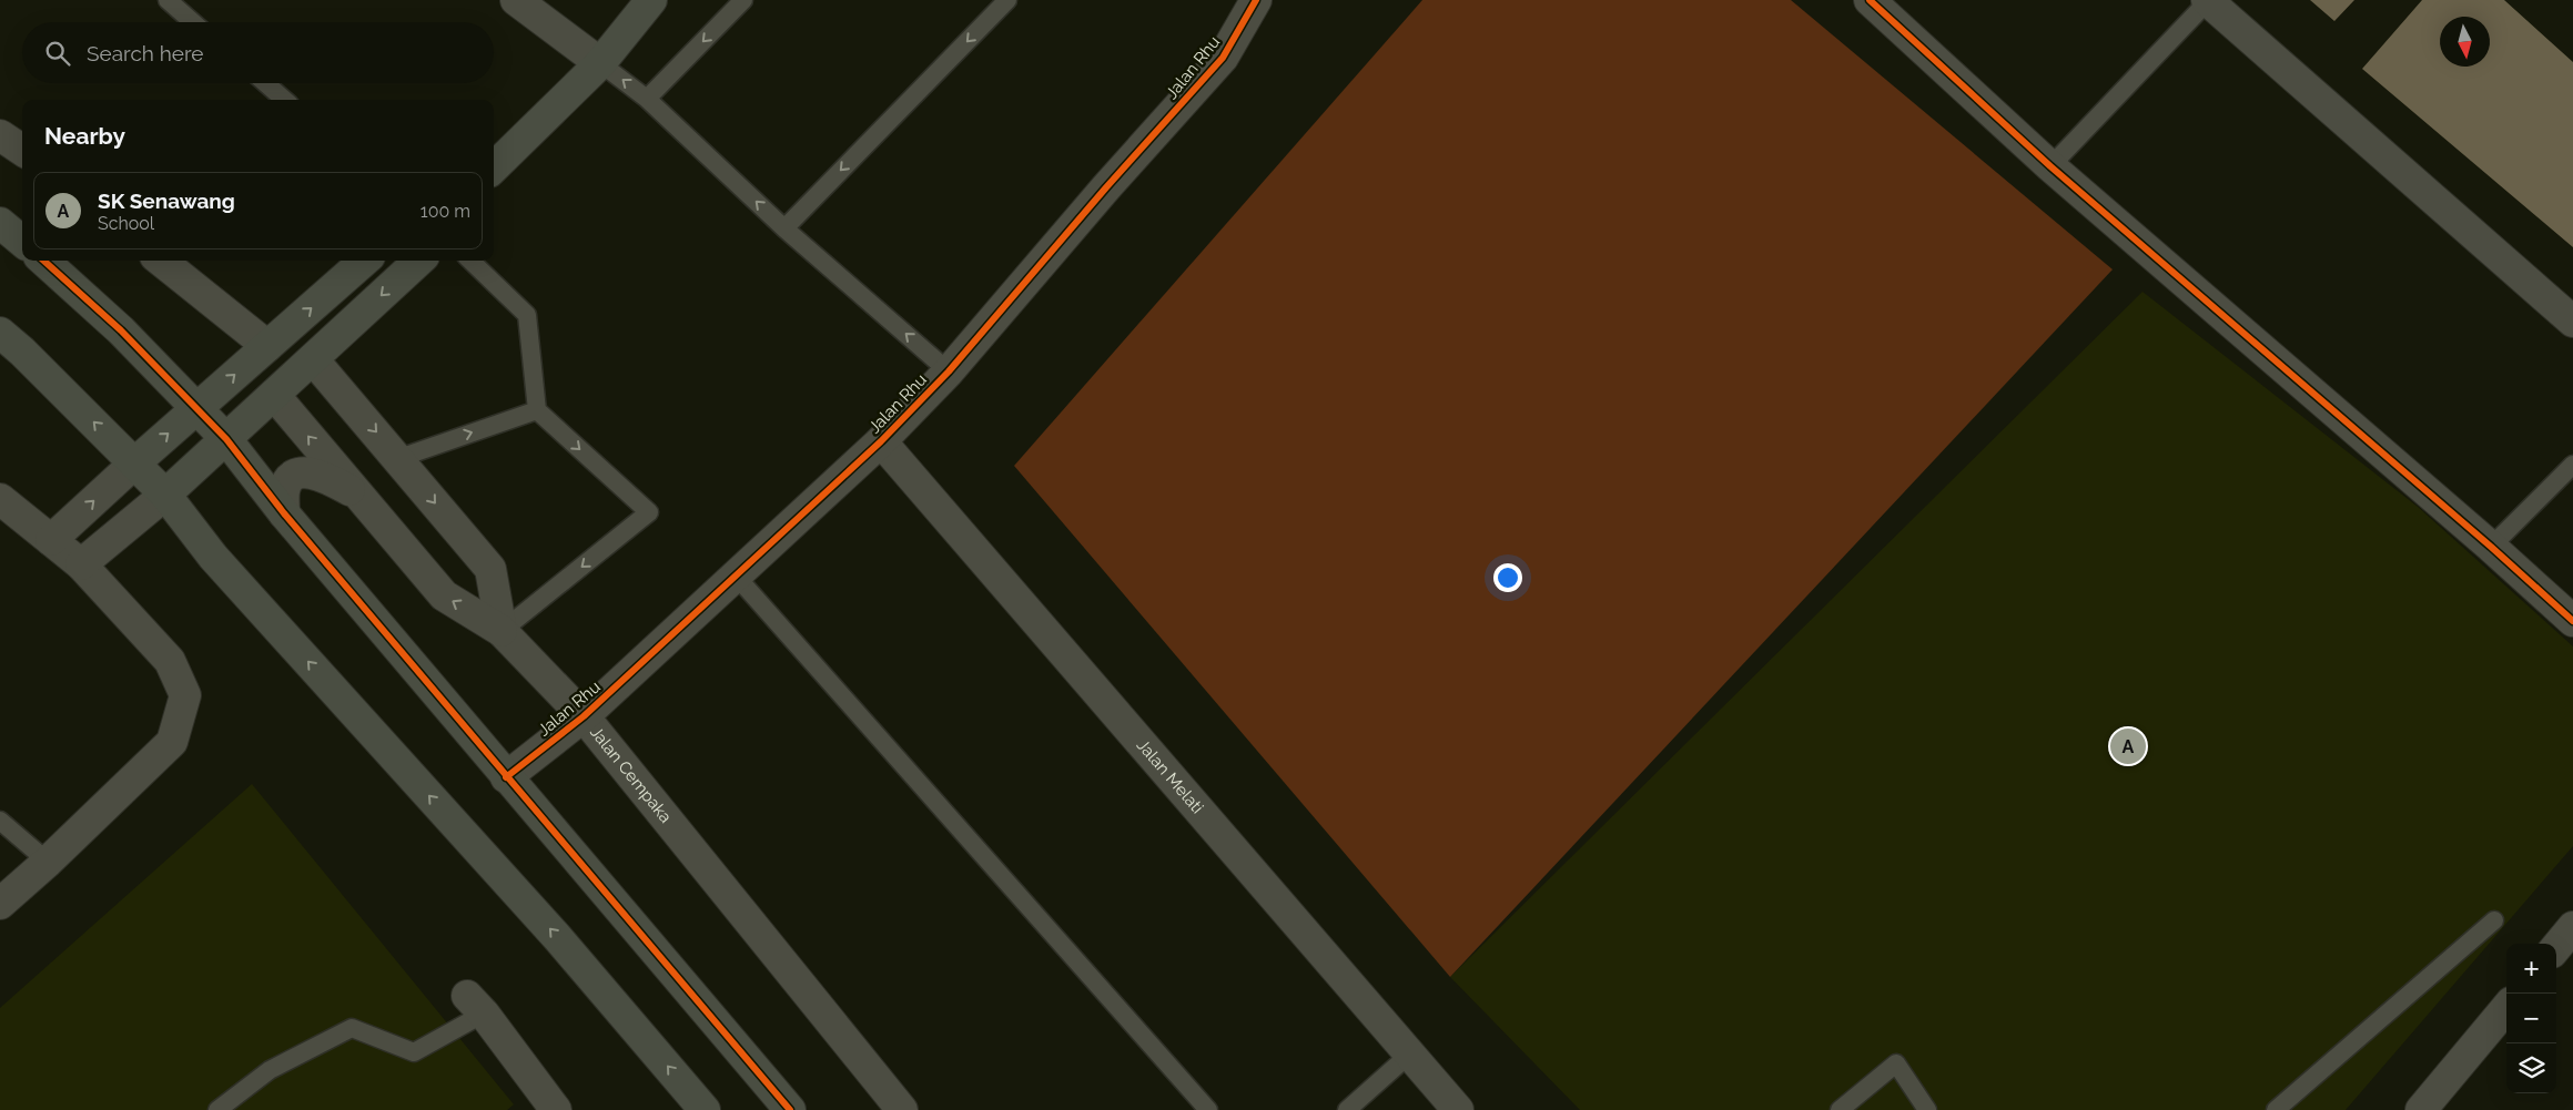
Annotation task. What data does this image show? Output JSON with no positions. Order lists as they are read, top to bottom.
{
  "streets": {
    "street": ["Jalan Rhu", "Jalan Cempaka", "Jalan Melati"]
  },
  "crossings": [
    ["Jalan Rhu", "Jalan Cempaka"],
    ["Jalan Rhu", "Jalan Melati"]
  ],
  "north": "bottom",
  "page": {
    "search": "Search here",
    "heading": "Nearby",
    "list": [
      {
        "mark": "A",
        "name": "SK Senawang",
        "note": "School",
        "value": "100 m"
      }
    ],
    "pins": "A",
    "map_buttons": ["+", "−"]
  }
}
